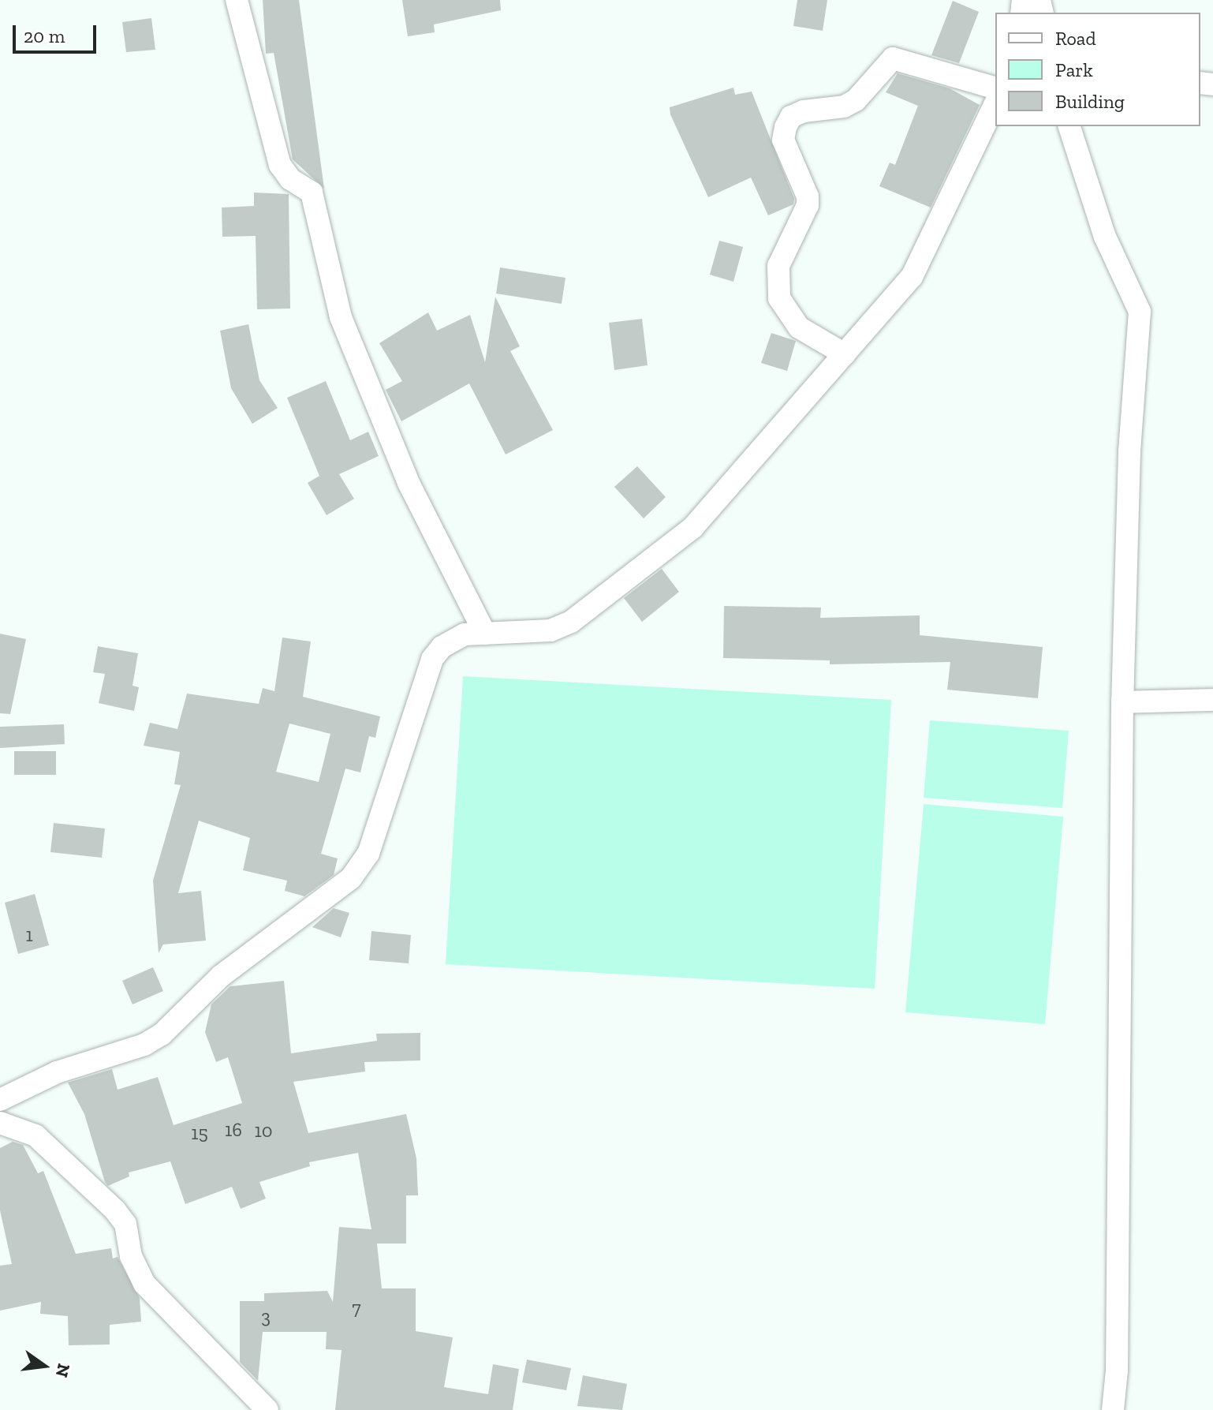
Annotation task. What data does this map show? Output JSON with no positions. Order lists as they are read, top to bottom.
{
  "house_numbers": [
    "1",
    "16",
    "10",
    "15",
    "7",
    "3"
  ],
  "legend": ["Road", "Park", "Building"],
  "scale_bar": "20 m",
  "north": "right"
}
